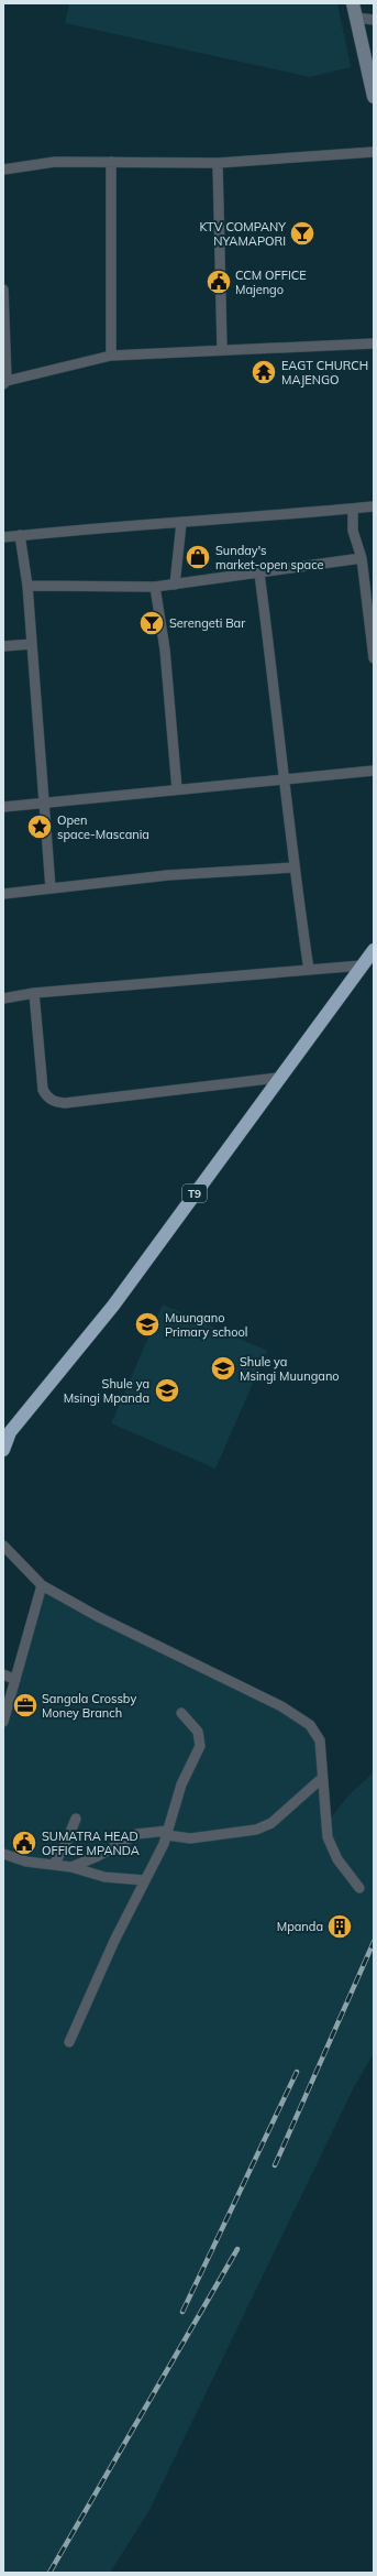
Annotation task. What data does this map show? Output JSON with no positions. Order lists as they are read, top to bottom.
{
  "streets": {
    "highway": ["T9"]
  },
  "places": {
    "bar": ["KTV COMPANY NYAMAPORI", "Serengeti Bar"],
    "public building": ["CCM OFFICE Majengo", "SUMATRA HEAD OFFICE MPANDA"],
    "temple": ["EAGT CHURCH MAJENGO"],
    "shop": ["Sunday's market-open space"],
    "place": ["Open space-Mascania"],
    "school or university": ["Muungano Primary school", "Shule ya Msingi Muungano", "Shule ya Msingi Mpanda"],
    "office": ["Sangala Crossby Money Branch"],
    "building": ["Mpanda"]
  }
}
